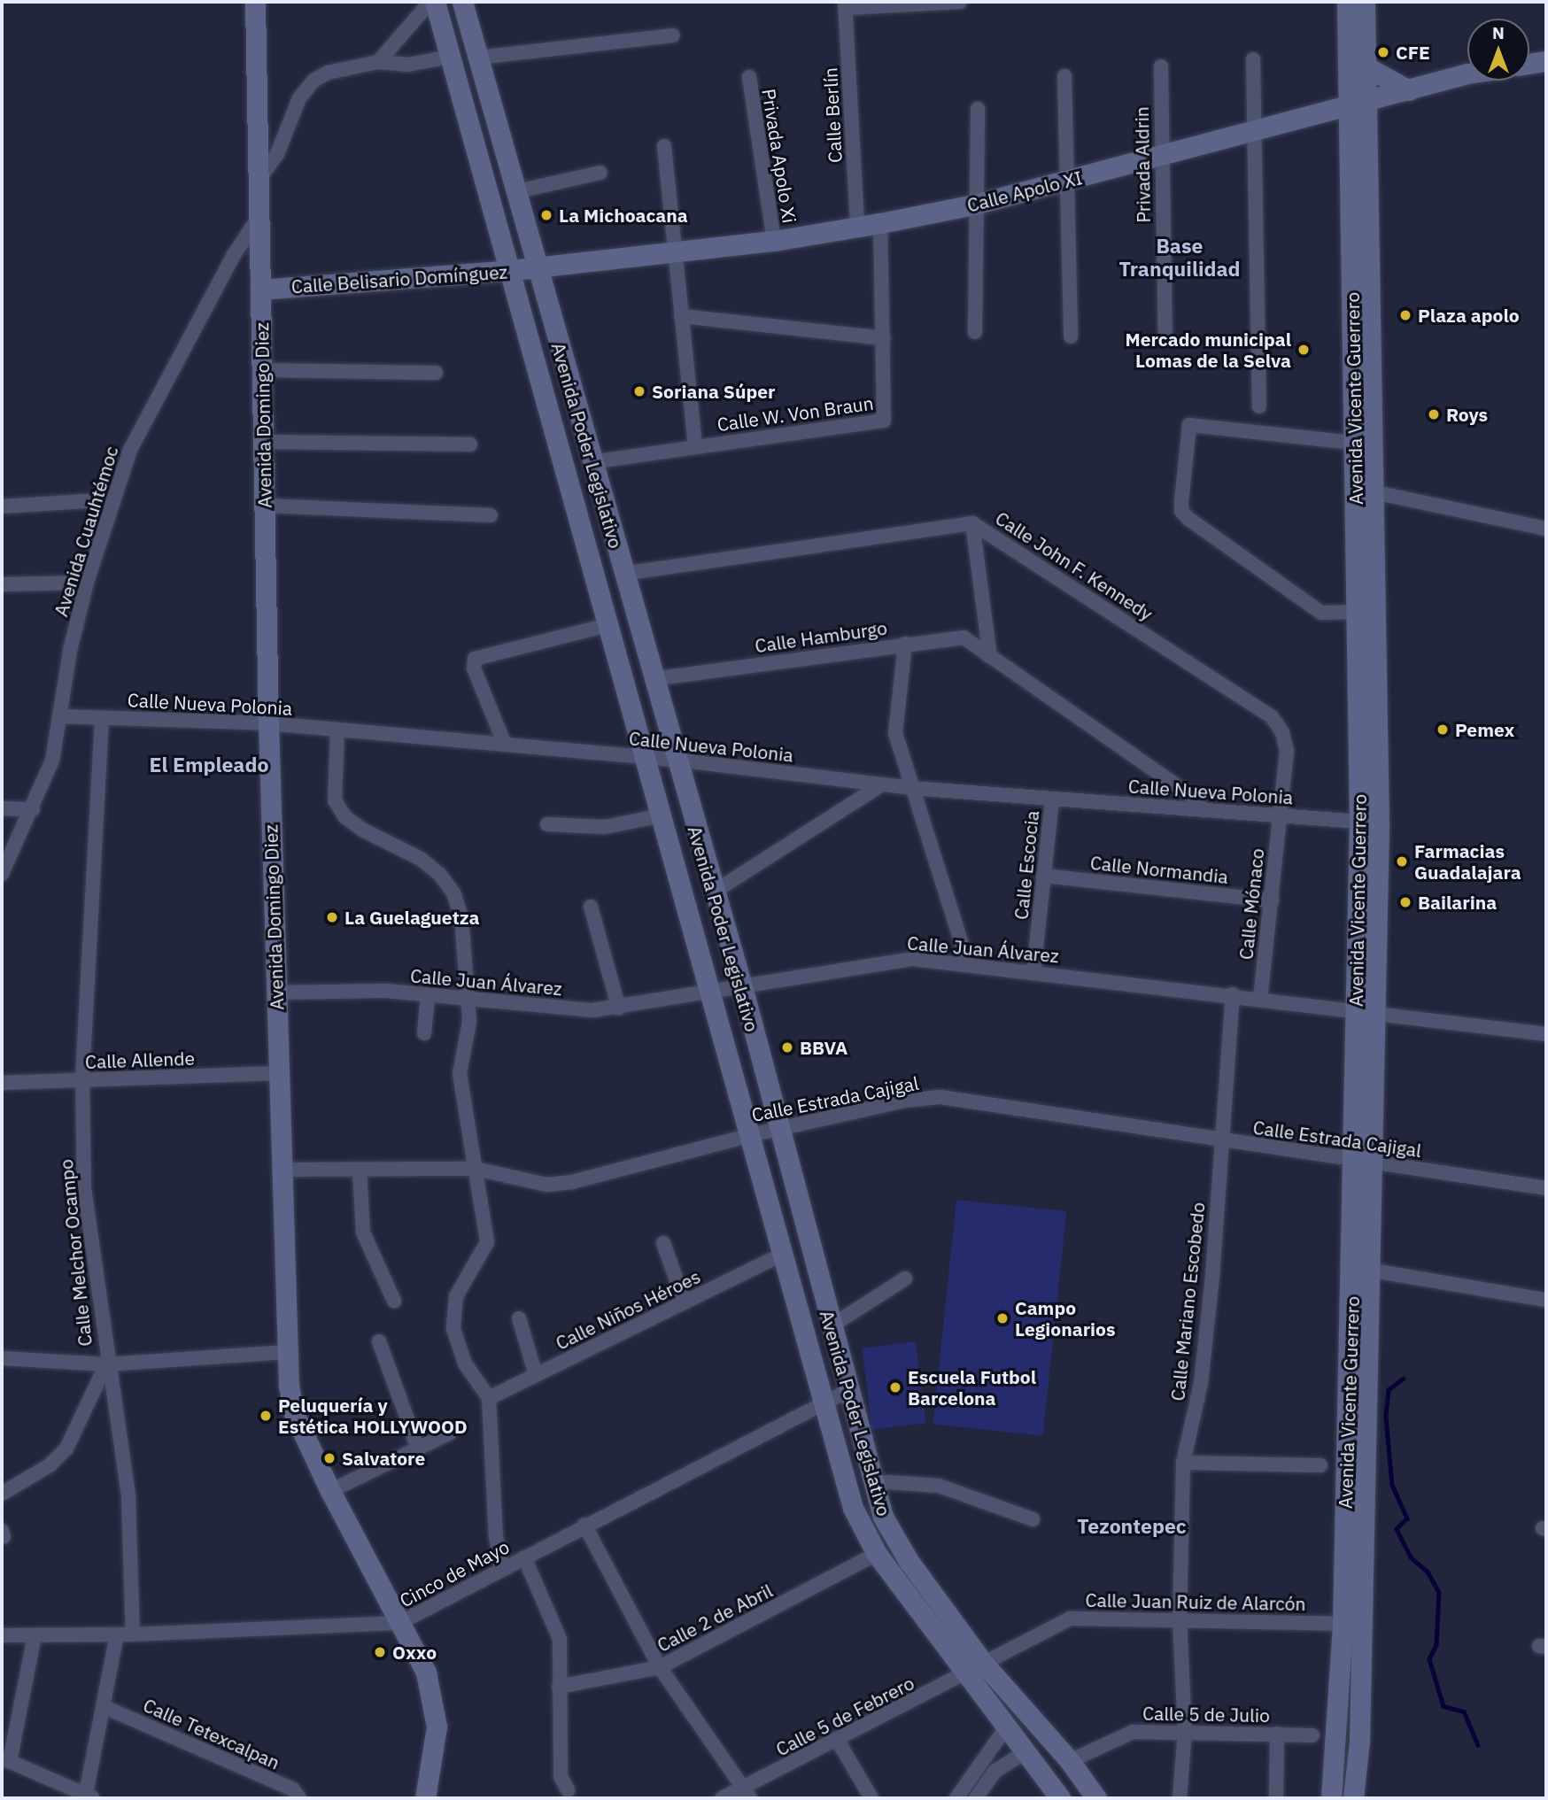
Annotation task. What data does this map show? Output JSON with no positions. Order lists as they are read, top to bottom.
{
  "streets": {
    "main road": [
      "Calle Apolo XI",
      "Calle Belisario Domínguez",
      "Avenida Vicente Guerrero",
      "Avenida Domingo Diez",
      "Avenida Poder Legislativo"
    ],
    "street": [
      "Calle Berlín",
      "Privada Apolo Xi",
      "Privada Aldrin",
      "Calle W. Von Braun",
      "Avenida Cuauhtémoc",
      "Calle John F. Kennedy",
      "Calle Hamburgo",
      "Calle Nueva Polonia",
      "Calle Escocia",
      "Calle Normandia",
      "Calle Mónaco",
      "Calle Juan Álvarez",
      "Calle Allende",
      "Calle Estrada Cajigal",
      "Calle Melchor Ocampo",
      "Calle Mariano Escobedo",
      "Calle Niños Héroes",
      "Cinco de Mayo",
      "Calle Juan Ruiz de Alarcón",
      "Calle 2 de Abril",
      "Calle 5 de Julio",
      "Calle 5 de Febrero",
      "Calle Tetexcalpan"
    ]
  },
  "crossings": [
    ["Calle Berlín", "Calle Apolo XI"],
    ["Privada Apolo Xi", "Calle Apolo XI"],
    ["Privada Aldrin", "Calle Apolo XI"],
    ["Calle Apolo XI", "Calle Belisario Domínguez"],
    ["Calle Apolo XI", "Avenida Vicente Guerrero"],
    ["Calle Apolo XI", "Calle W. Von Braun"],
    ["Calle Apolo XI", "Avenida Poder Legislativo"],
    ["Calle Belisario Domínguez", "Avenida Domingo Diez"],
    ["Calle Belisario Domínguez", "Avenida Poder Legislativo"],
    ["Avenida Vicente Guerrero", "Calle Nueva Polonia"],
    ["Avenida Vicente Guerrero", "Calle Juan Álvarez"],
    ["Avenida Vicente Guerrero", "Calle Estrada Cajigal"],
    ["Avenida Vicente Guerrero", "Calle Juan Ruiz de Alarcón"],
    ["Calle W. Von Braun", "Avenida Poder Legislativo"],
    ["Avenida Domingo Diez", "Avenida Cuauhtémoc"],
    ["Avenida Domingo Diez", "Calle Nueva Polonia"],
    ["Avenida Domingo Diez", "Calle Juan Álvarez"],
    ["Avenida Domingo Diez", "Calle Allende"],
    ["Avenida Domingo Diez", "Calle Estrada Cajigal"],
    ["Avenida Domingo Diez", "Cinco de Mayo"],
    ["Avenida Poder Legislativo", "Calle John F. Kennedy"],
    ["Avenida Poder Legislativo", "Calle Hamburgo"],
    ["Avenida Poder Legislativo", "Calle Nueva Polonia"],
    ["Avenida Poder Legislativo", "Calle Juan Álvarez"],
    ["Avenida Poder Legislativo", "Calle Estrada Cajigal"],
    ["Avenida Poder Legislativo", "Calle Niños Héroes"],
    ["Avenida Poder Legislativo", "Cinco de Mayo"],
    ["Avenida Poder Legislativo", "Calle Juan Ruiz de Alarcón"],
    ["Avenida Poder Legislativo", "Calle 2 de Abril"],
    ["Avenida Poder Legislativo", "Calle 5 de Julio"],
    ["Avenida Poder Legislativo", "Calle 5 de Febrero"],
    ["Avenida Cuauhtémoc", "Calle Nueva Polonia"],
    ["Calle John F. Kennedy", "Calle Nueva Polonia"],
    ["Calle John F. Kennedy", "Calle Mónaco"],
    ["Calle Hamburgo", "Calle Nueva Polonia"],
    ["Calle Nueva Polonia", "Calle Escocia"],
    ["Calle Nueva Polonia", "Calle Mónaco"],
    ["Calle Nueva Polonia", "Calle Melchor Ocampo"],
    ["Calle Escocia", "Calle Normandia"],
    ["Calle Escocia", "Calle Juan Álvarez"],
    ["Calle Normandia", "Calle Mónaco"],
    ["Calle Mónaco", "Calle Juan Álvarez"],
    ["Calle Juan Álvarez", "Calle Mariano Escobedo"],
    ["Calle Allende", "Calle Melchor Ocampo"],
    ["Calle Estrada Cajigal", "Calle Mariano Escobedo"],
    ["Calle Melchor Ocampo", "Cinco de Mayo"],
    ["Calle Mariano Escobedo", "Calle Juan Ruiz de Alarcón"],
    ["Calle Mariano Escobedo", "Calle 5 de Julio"],
    ["Calle Juan Ruiz de Alarcón", "Calle 5 de Febrero"]
  ],
  "districts": ["Base Tranquilidad", "El Empleado", "Tezontepec"],
  "places": [
    "CFE",
    "La Michoacana",
    "Plaza apolo",
    "Mercado municipal Lomas de la Selva",
    "Soriana Súper",
    "Roys",
    "Pemex",
    "Farmacias Guadalajara",
    "Bailarina",
    "La Guelaguetza",
    "BBVA",
    "Campo Legionarios",
    "Escuela Futbol Barcelona",
    "Peluquería y Estética HOLLYWOOD",
    "Salvatore",
    "Oxxo"
  ],
  "north": "top"
}
